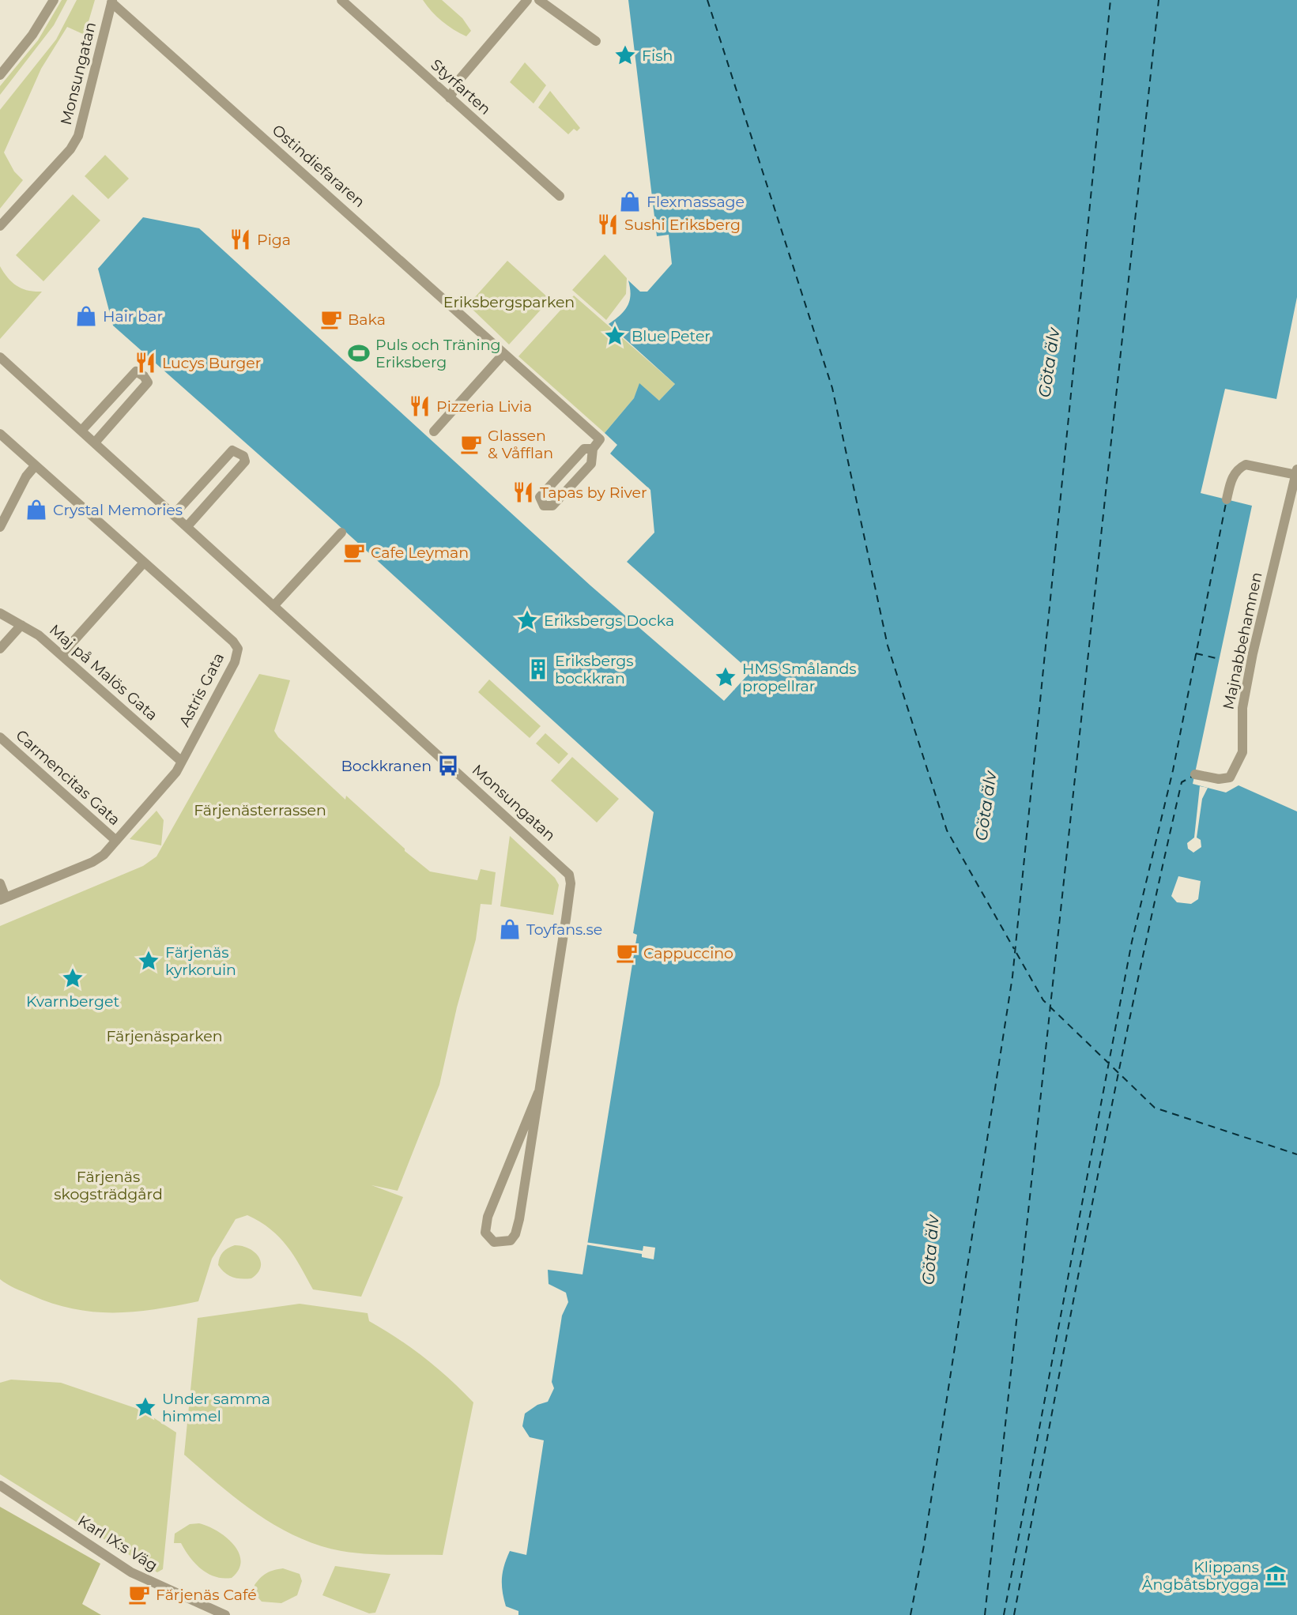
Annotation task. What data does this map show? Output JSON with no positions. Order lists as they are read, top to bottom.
{
  "streets": {
    "street": [
      "Monsungatan",
      "Styrfarten",
      "Ostindiefararen",
      "Majnabbehamnen",
      "Maj på Malös Gata",
      "Astris Gata",
      "Carmencitas Gata",
      "Karl IX:s Väg"
    ]
  },
  "crossings": [
    ["Monsungatan", "Ostindiefararen"],
    ["Maj på Malös Gata", "Astris Gata"],
    ["Astris Gata", "Carmencitas Gata"]
  ],
  "water": ["Göta älv"],
  "parks": [
    "Eriksbergsparken",
    "Färjenästerrassen",
    "Färjenäsparken",
    "Färjenäs skogsträdgård"
  ],
  "places": {
    "place": [
      "Fish",
      "Blue Peter",
      "Eriksbergs Docka",
      "HMS Smålands propellrar",
      "Färjenäs kyrkoruin",
      "Kvarnberget",
      "Under samma himmel"
    ],
    "shop": [
      "Flexmassage",
      "Hair bar",
      "Crystal Memories",
      "Toyfans.se"
    ],
    "restaurant": [
      "Sushi Eriksberg",
      "Piga",
      "Lucys Burger",
      "Pizzeria Livia",
      "Tapas by River"
    ],
    "cafe": [
      "Baka",
      "Glassen & Våfflan",
      "Cafe Leyman",
      "Cappuccino",
      "Färjenäs Café"
    ],
    "sports": ["Puls och Träning Eriksberg"],
    "building": ["Eriksbergs bockkran"],
    "bus stop": ["Bockkranen"],
    "museum": ["Klippans Ångbåtsbrygga"]
  }
}
